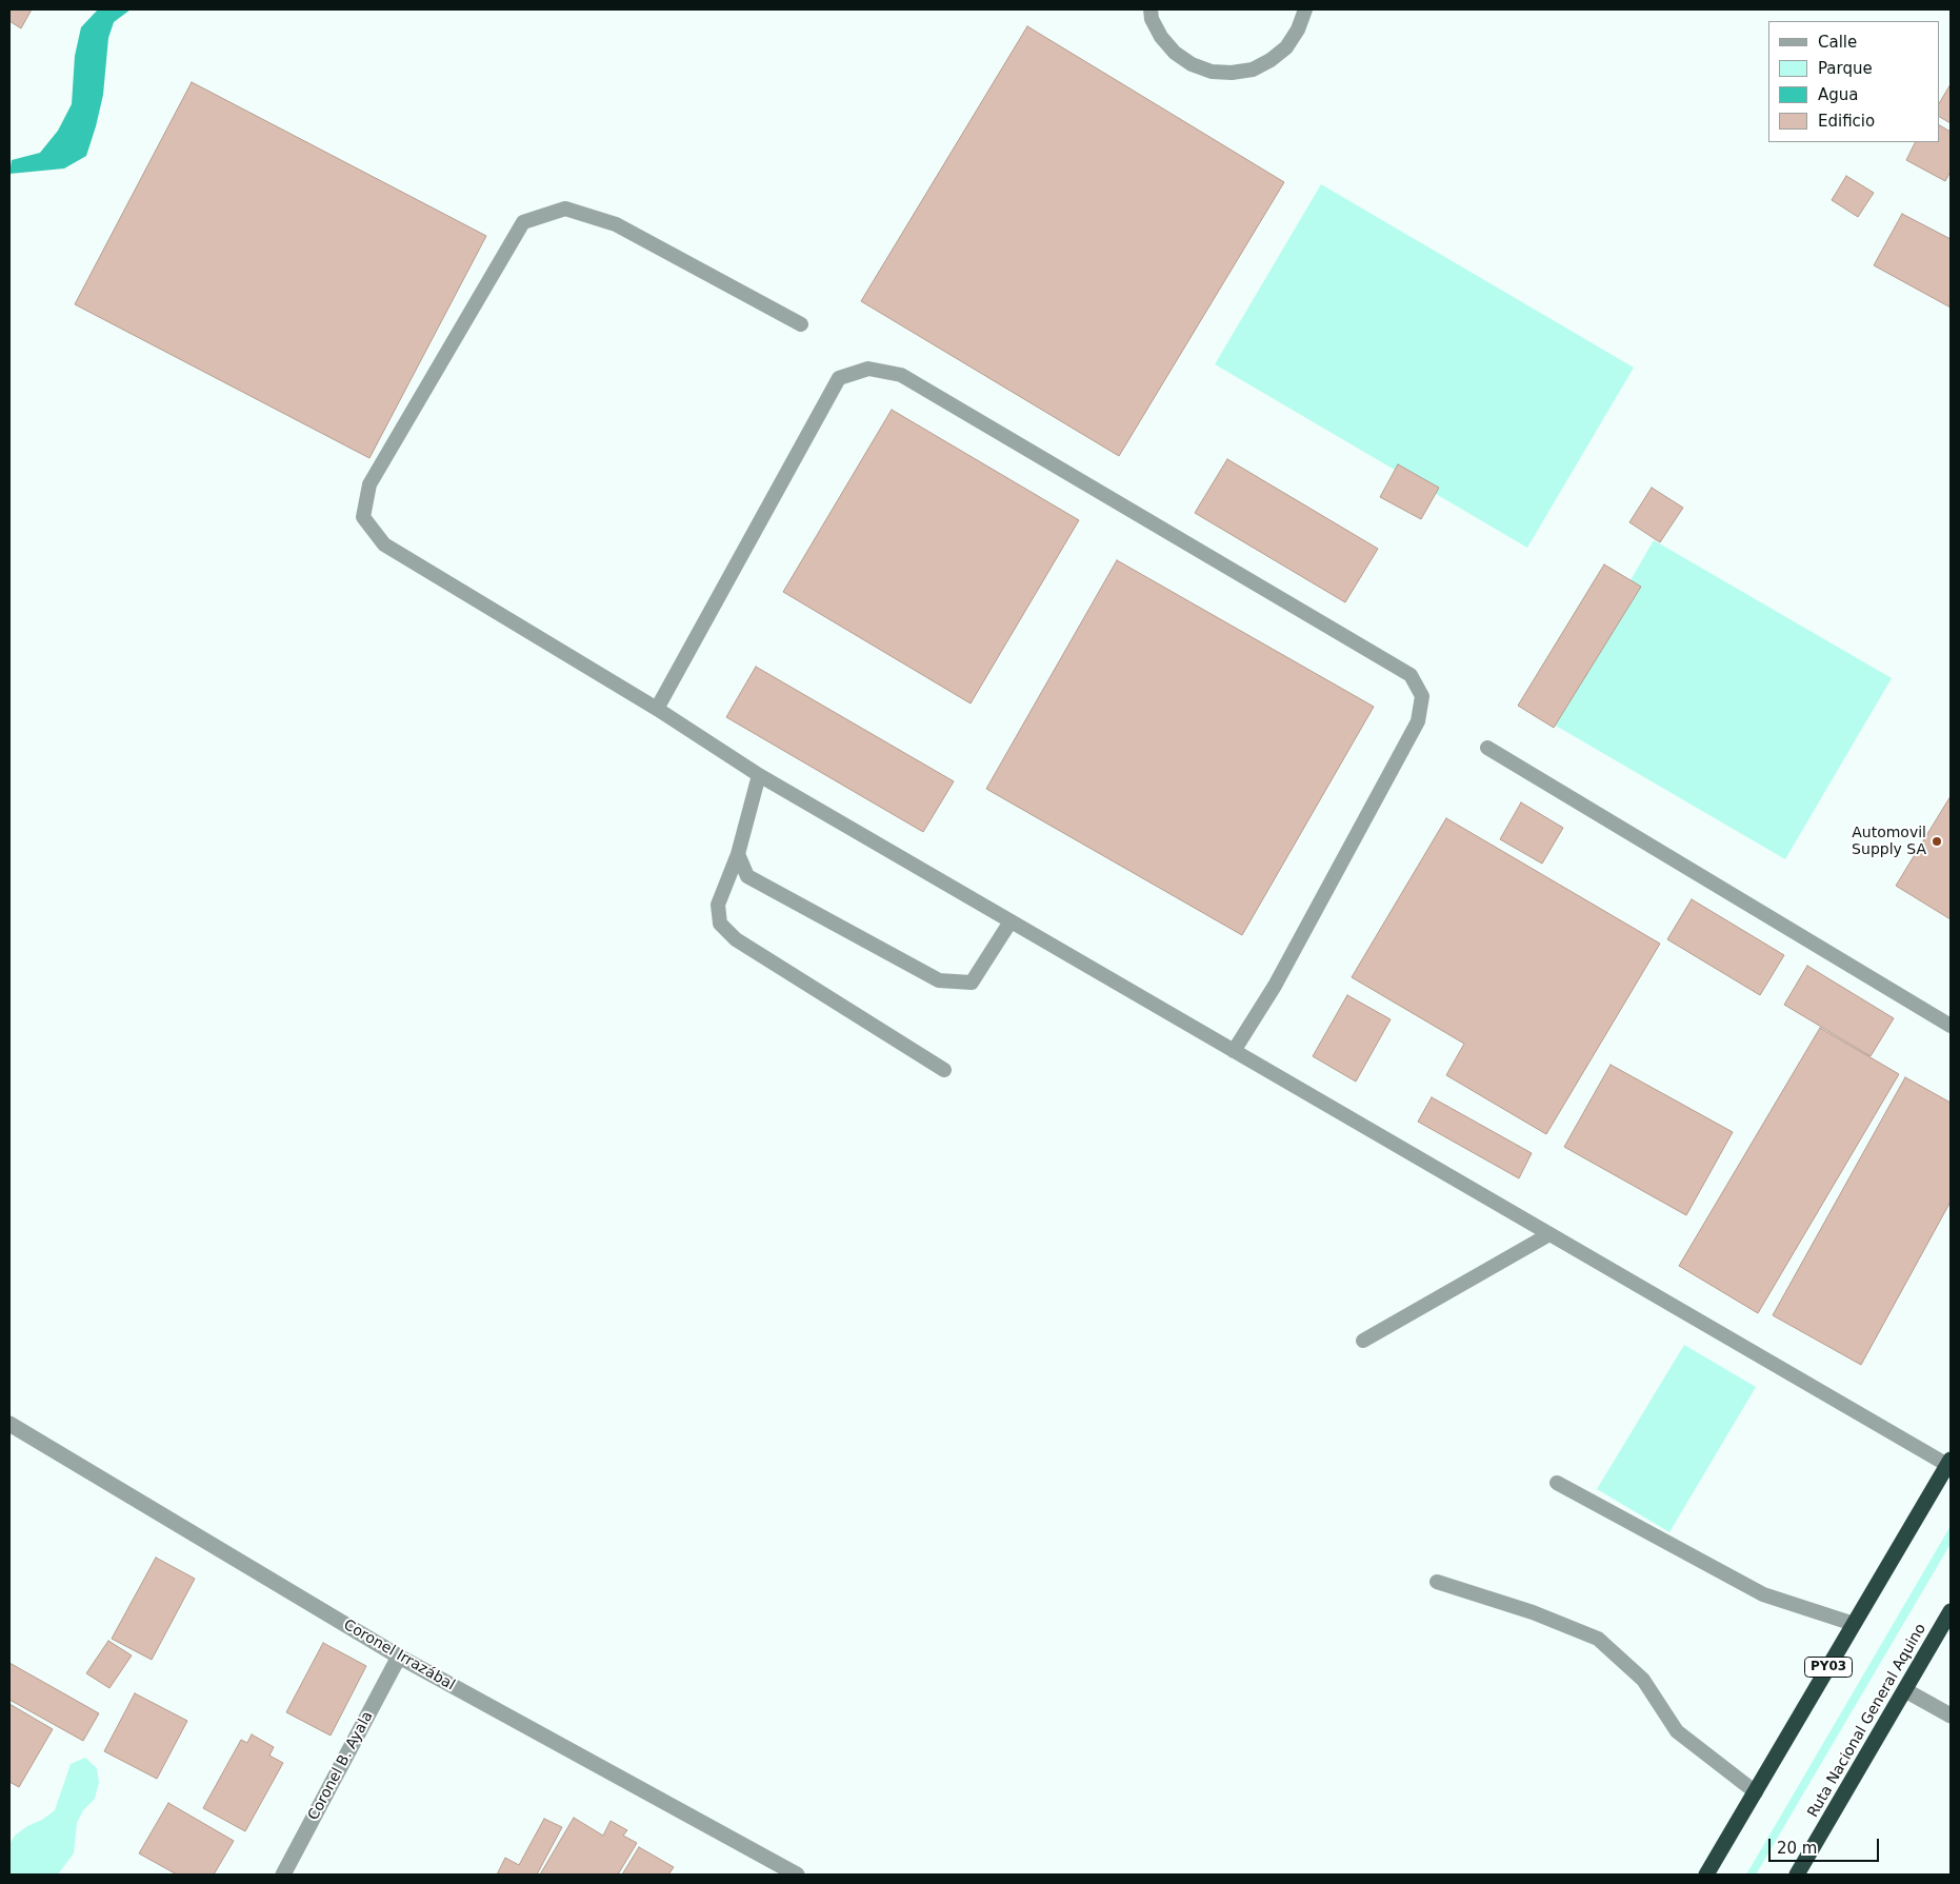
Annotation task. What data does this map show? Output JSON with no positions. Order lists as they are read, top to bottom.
{
  "streets": {
    "highway": ["PY03", "Ruta Nacional General Aquino"],
    "street": ["Coronel Irrazábal", "Coronel B. Ayala"]
  },
  "crossings": [
    ["Coronel Irrazábal", "Coronel B. Ayala"]
  ],
  "places": ["Automovil Supply SA"],
  "legend": [
    "Calle",
    "Parque",
    "Agua",
    "Edificio"
  ],
  "scale_bar": "20 m"
}
